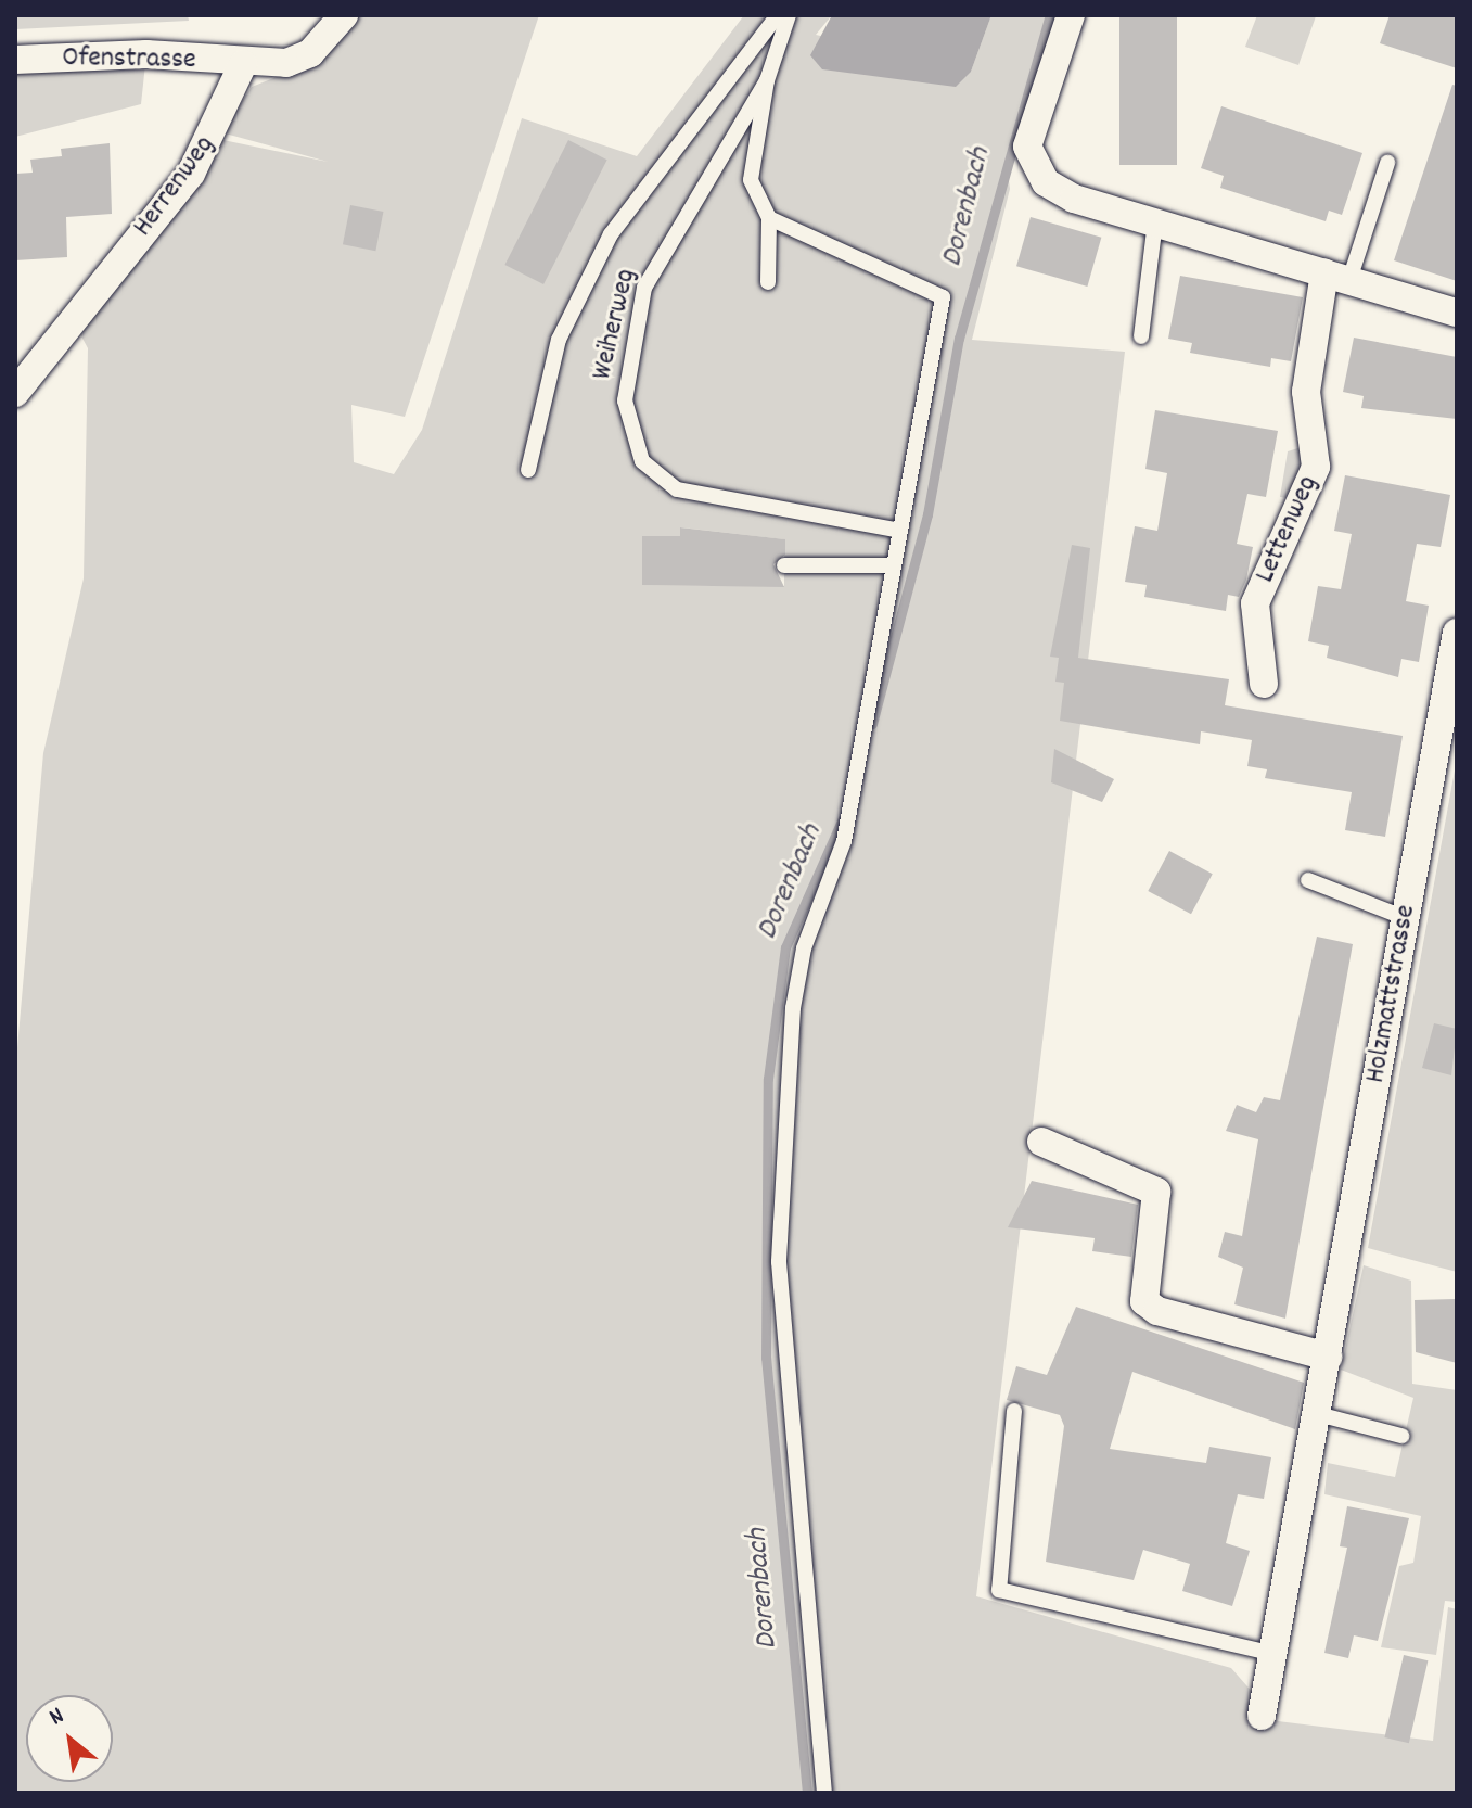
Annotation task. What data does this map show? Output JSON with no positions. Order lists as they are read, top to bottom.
{
  "streets": {
    "street": [
      "Ofenstrasse",
      "Herrenweg",
      "Lettenweg",
      "Holzmattstrasse"
    ],
    "lane": ["Weiherweg"]
  },
  "crossings": [
    ["Ofenstrasse", "Herrenweg"]
  ],
  "water": ["Dorenbach"],
  "north": "top left"
}
